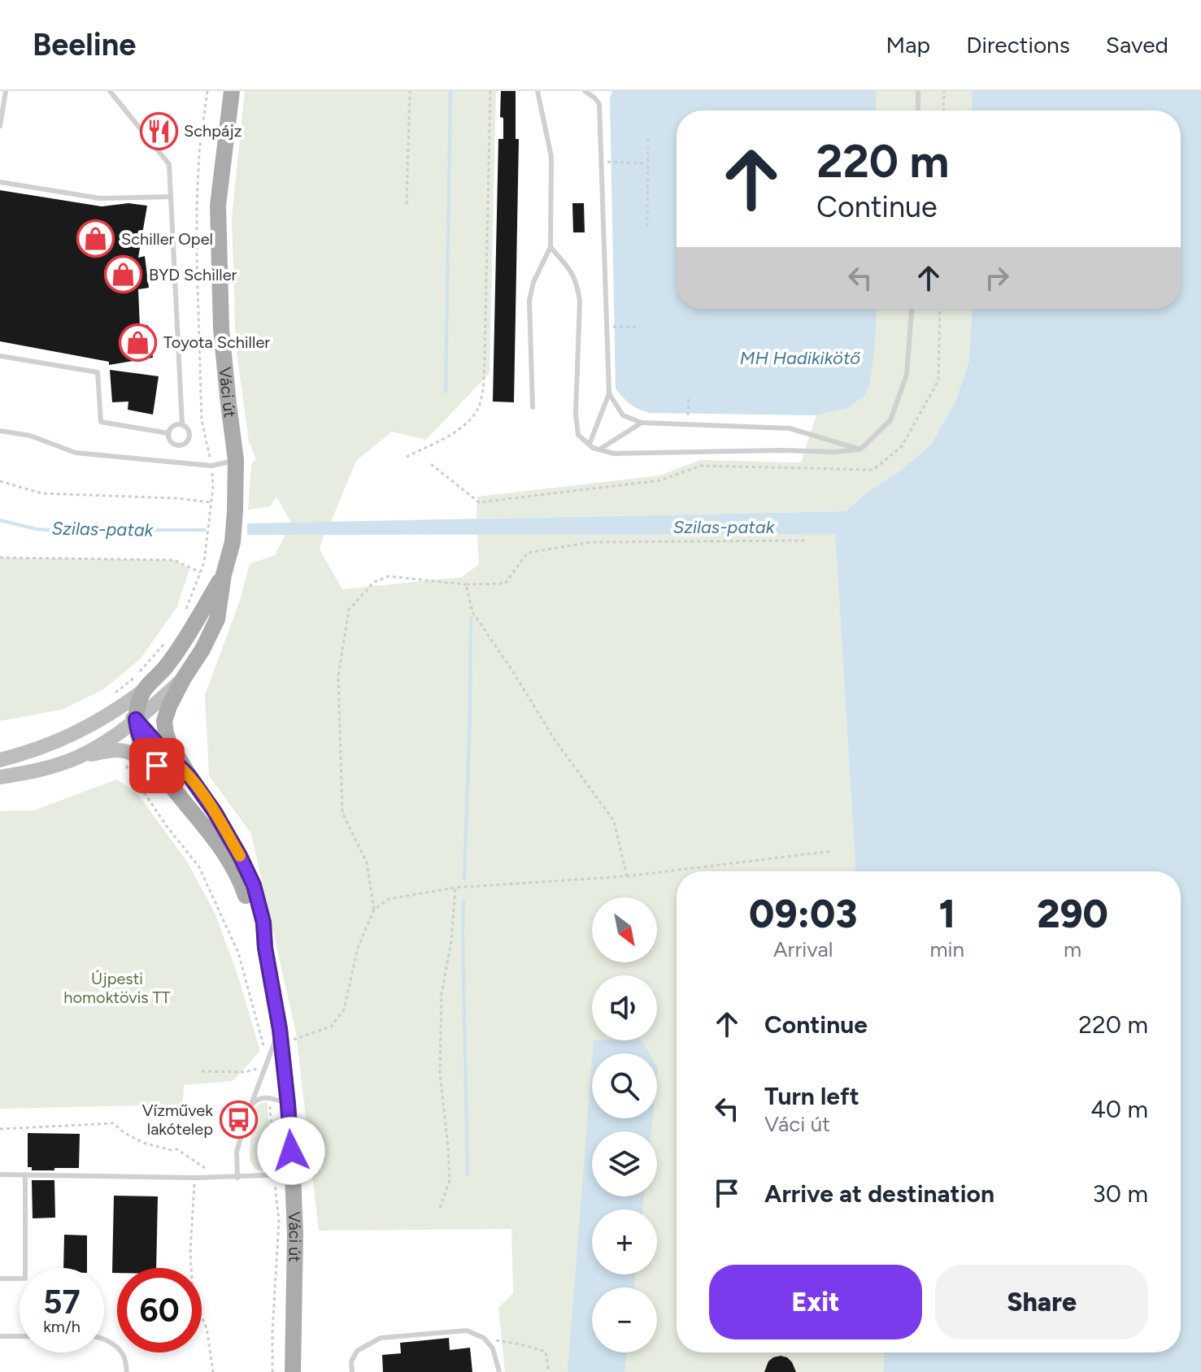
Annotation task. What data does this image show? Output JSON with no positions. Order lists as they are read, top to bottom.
{
  "streets": {
    "main road": ["Váci út"]
  },
  "water": ["MH Hadikikötő", "Szilas-patak"],
  "parks": ["Újpesti homoktövis TT"],
  "places": {
    "restaurant": ["Schpájz"],
    "shop": ["Schiller Opel", "BYD Schiller", "Toyota Schiller"],
    "bus stop": ["Vízművek lakótelep"]
  },
  "north": "bottom right",
  "page": {
    "header": "Beeline",
    "nav": ["Map", "Directions", "Saved"],
    "turn": ["220 m", "Continue"],
    "eta": [
      "09:03",
      "Arrival",
      "1",
      "min",
      "290",
      "m"
    ],
    "map_buttons": ["+", "−"],
    "list": [
      {
        "name": "Continue",
        "value": "220 m"
      },
      {
        "name": "Turn left",
        "note": "Váci út",
        "value": "40 m"
      },
      {
        "name": "Arrive at destination",
        "value": "30 m"
      }
    ],
    "buttons": ["Exit", "Share"],
    "speed": "57 km/h",
    "limit": "60"
  }
}
